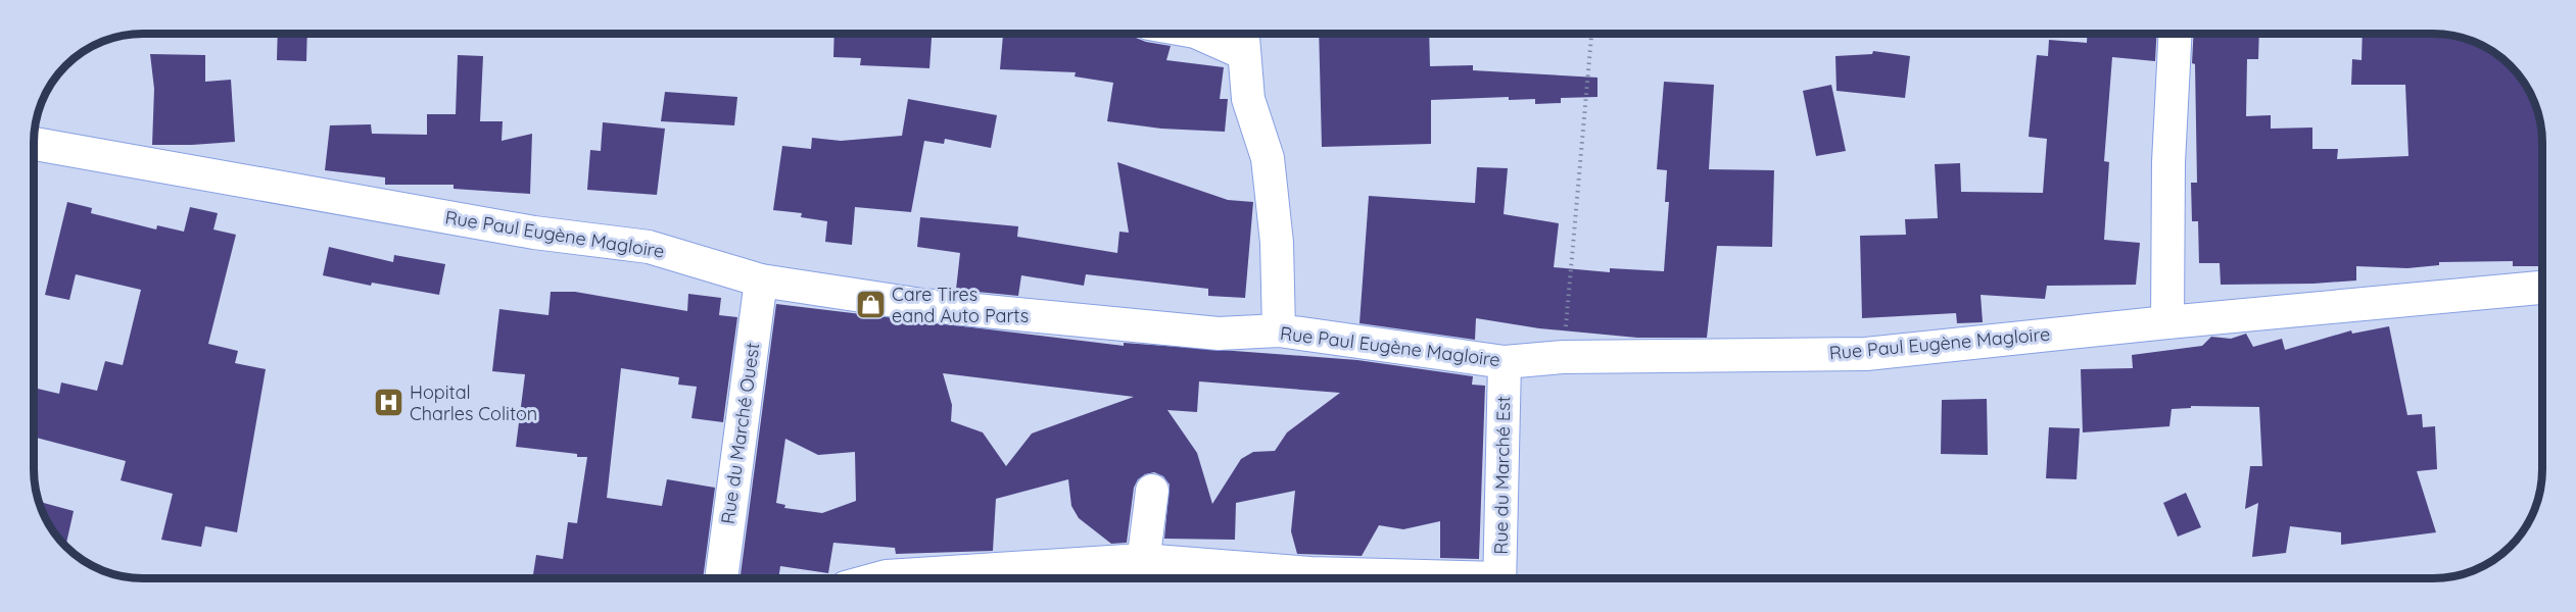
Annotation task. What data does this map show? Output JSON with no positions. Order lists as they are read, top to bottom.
{
  "streets": {
    "street": ["Rue Paul Eugène Magloire", "Rue du Marché Ouest", "Rue du Marché Est"]
  },
  "crossings": [
    ["Rue Paul Eugène Magloire", "Rue du Marché Ouest"],
    ["Rue Paul Eugène Magloire", "Rue du Marché Est"]
  ],
  "places": {
    "shop": ["Care Tires eand Auto Parts"],
    "hospital": ["Hopital Charles Coliton"]
  }
}
